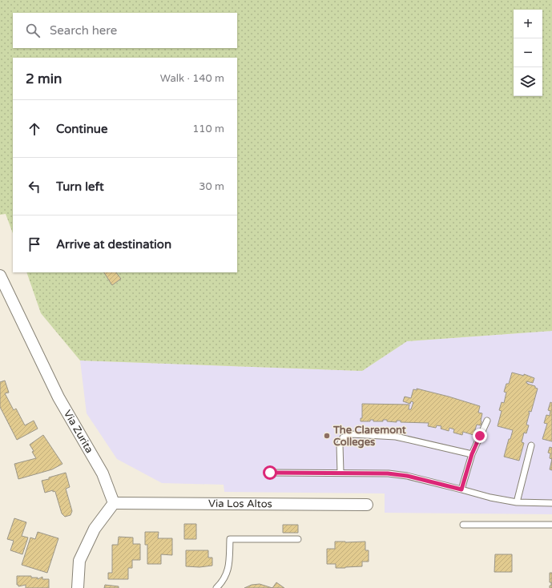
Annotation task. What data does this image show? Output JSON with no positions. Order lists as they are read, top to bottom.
{
  "streets": {
    "street": ["Via Zurita", "Via Los Altos"]
  },
  "crossings": [
    ["Via Zurita", "Via Los Altos"]
  ],
  "places": ["The Claremont Colleges"],
  "page": {
    "map_buttons": ["+", "−"],
    "search": "Search here",
    "heading": ["2 min", "Walk · 140 m"],
    "list": [
      ["Continue", "110 m"],
      ["Turn left", "30 m"],
      "Arrive at destination"
    ]
  }
}
